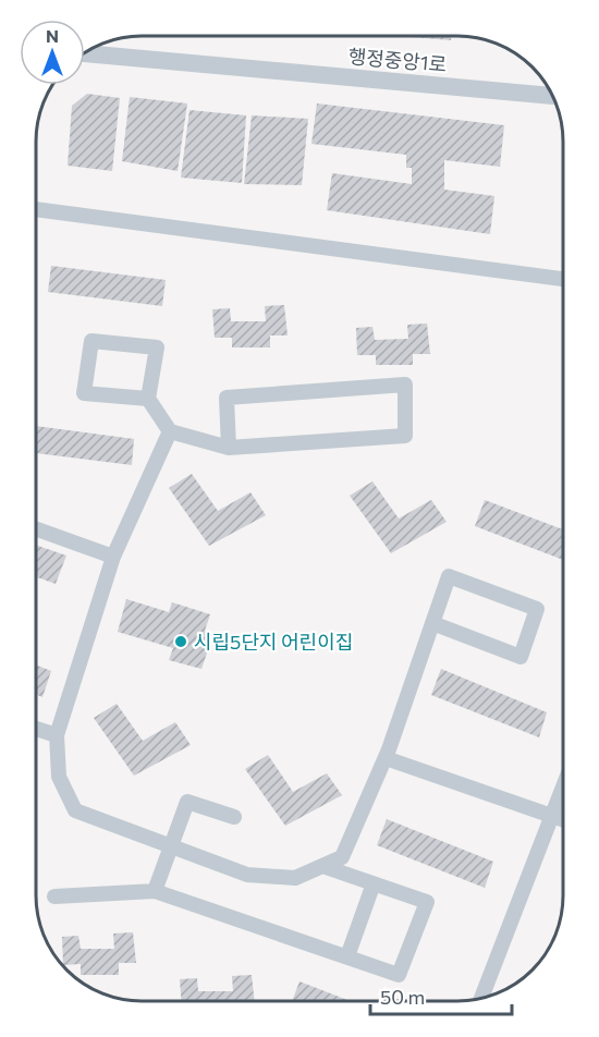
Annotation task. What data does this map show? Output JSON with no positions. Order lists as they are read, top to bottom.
{
  "streets": {
    "street": ["행정중앙1로"]
  },
  "places": ["시립5단지 어린이집"],
  "scale_bar": "50 m",
  "north": "top"
}
